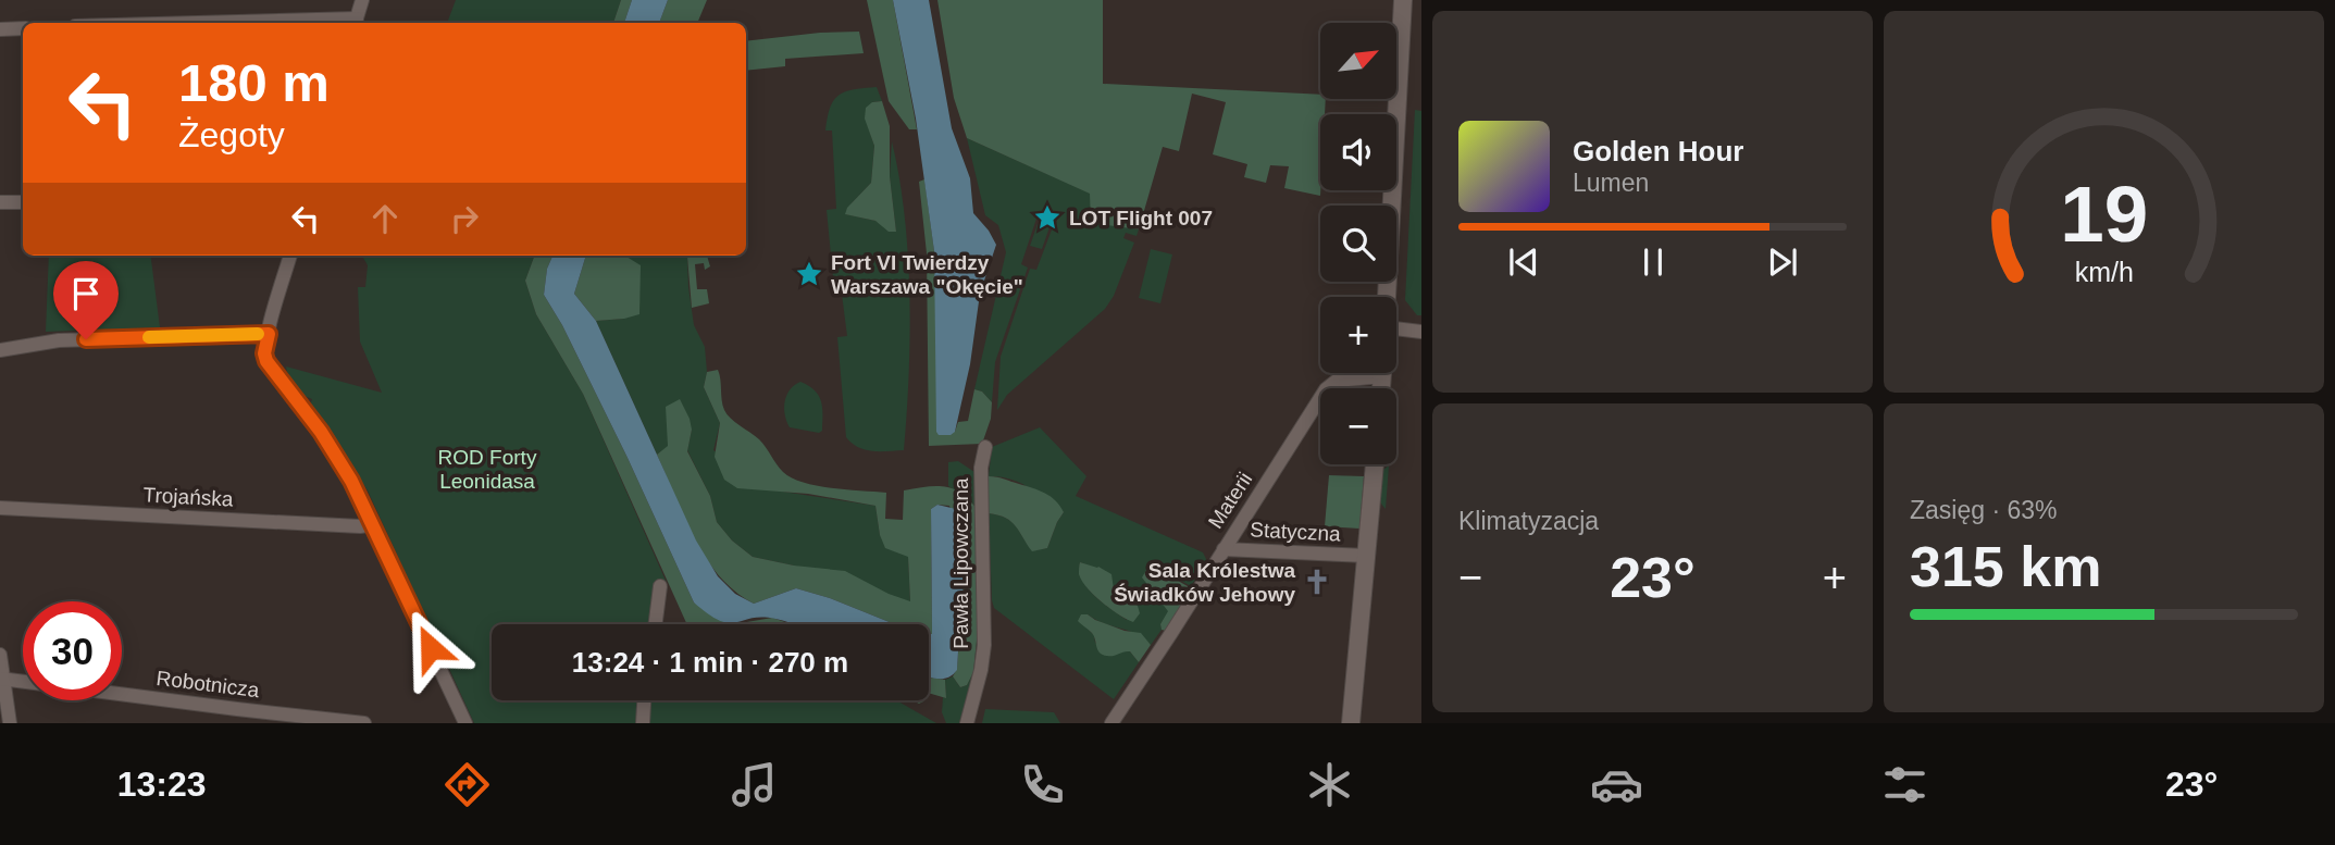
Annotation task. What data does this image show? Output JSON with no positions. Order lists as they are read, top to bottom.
{
  "streets": {
    "street": [
      "Trojańska",
      "Materii",
      "Statyczna",
      "Pawła Lipowczana",
      "Robotnicza"
    ]
  },
  "crossings": [
    ["Materii", "Statyczna"]
  ],
  "parks": ["ROD Forty Leonidasa"],
  "places": {
    "place": ["LOT Flight 007", "Fort VI Twierdzy Warszawa \"Okęcie\""],
    "church": ["Sala Królestwa Świadków Jehowy"]
  },
  "north": "top right",
  "page": {
    "map_buttons": ["+", "−"],
    "turn": ["180 m", "Żegoty"],
    "song": ["Golden Hour", "Lumen"],
    "tile": [
      "Klimatyzacja",
      ["Zasięg · 63%", "315 km"]
    ],
    "heat": ["−", "23°", "+"],
    "limit": "30",
    "trip": "13:24 · 1 min · 270 m",
    "tabs": ["13:23", "23°"],
    "gauge": ["19", "km/h"]
  }
}
